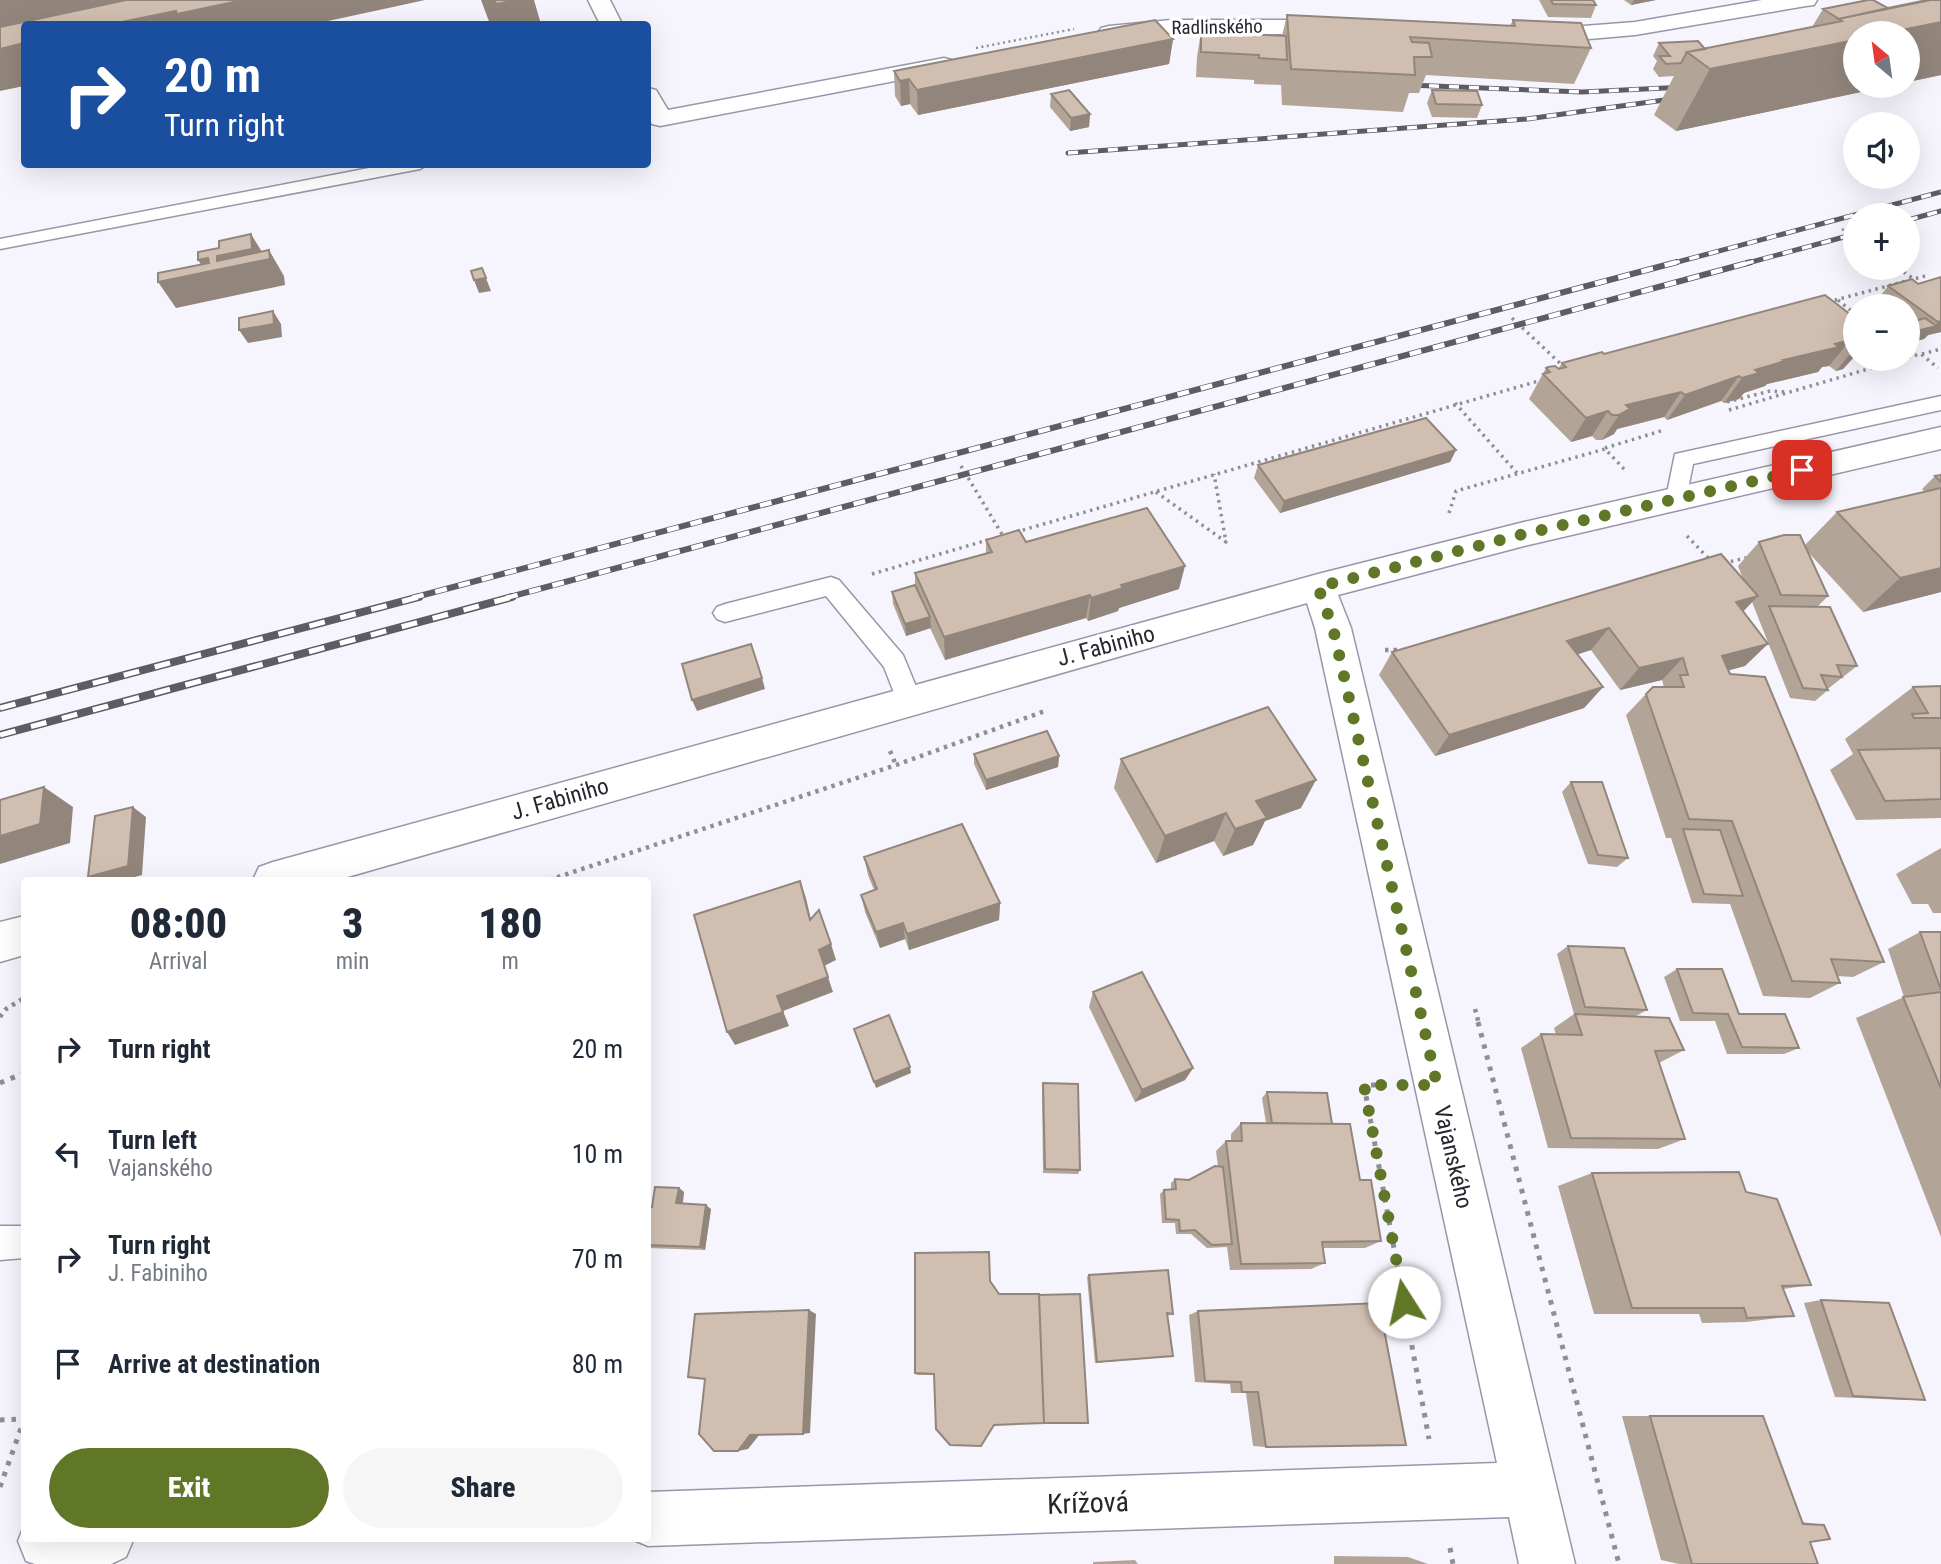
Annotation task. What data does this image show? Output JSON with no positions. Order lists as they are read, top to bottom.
{
  "streets": {
    "street": [
      "Radlinského",
      "J. Fabiniho",
      "Vajanského",
      "Krížová"
    ]
  },
  "crossings": [
    ["J. Fabiniho", "Vajanského"],
    ["Vajanského", "Krížová"]
  ],
  "north": "top left",
  "page": {
    "map_buttons": ["+", "−"],
    "turn": ["20 m", "Turn right"],
    "eta": [
      "08:00",
      "Arrival",
      "3",
      "min",
      "180",
      "m"
    ],
    "list": [
      {
        "name": "Turn right",
        "value": "20 m"
      },
      {
        "name": "Turn left",
        "note": "Vajanského",
        "value": "10 m"
      },
      {
        "name": "Turn right",
        "note": "J. Fabiniho",
        "value": "70 m"
      },
      {
        "name": "Arrive at destination",
        "value": "80 m"
      }
    ],
    "buttons": ["Exit", "Share"]
  }
}
